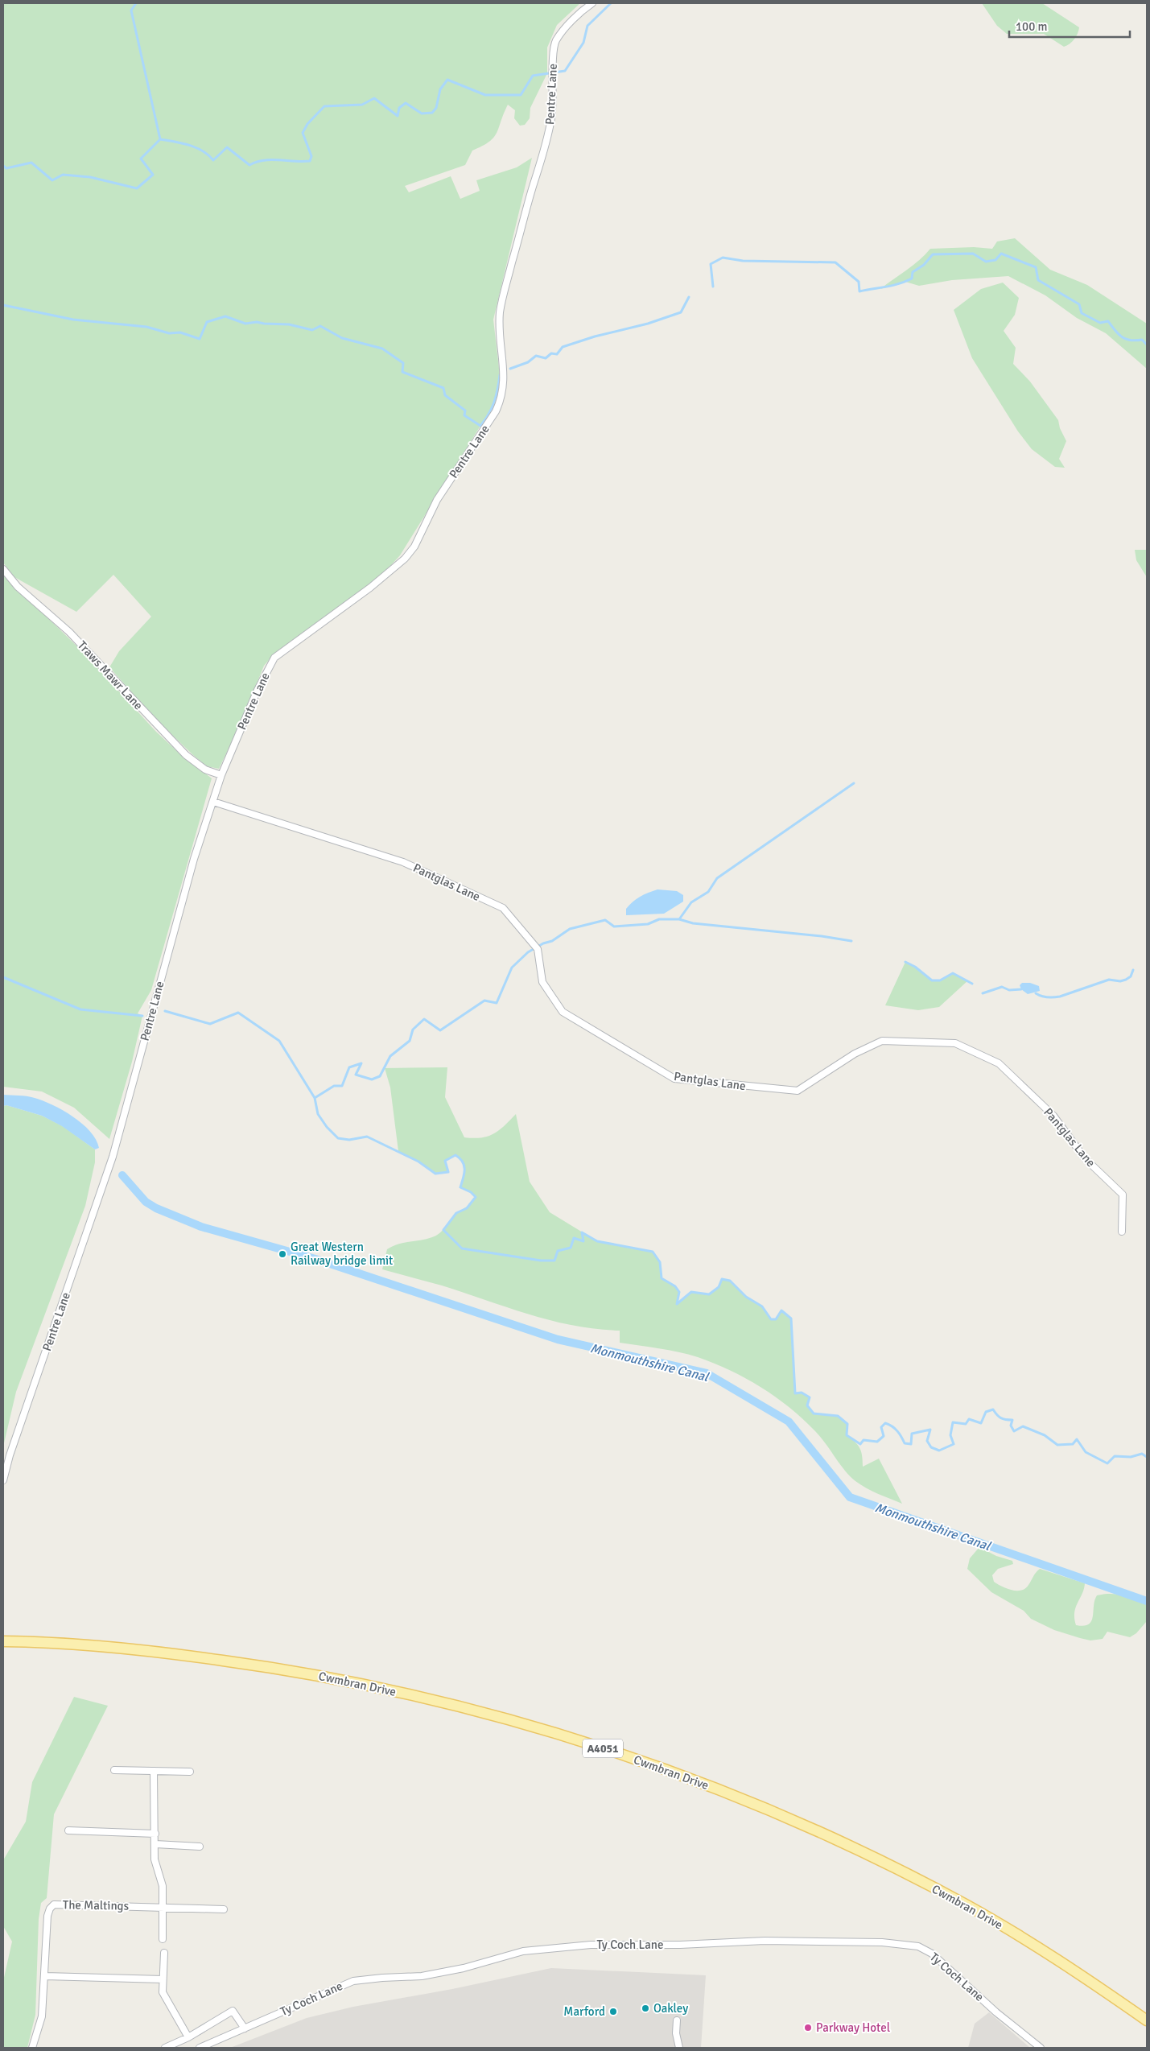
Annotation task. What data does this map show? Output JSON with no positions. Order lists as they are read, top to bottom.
{
  "streets": {
    "main road": ["Cwmbran Drive", "A4051"],
    "street": [
      "Pentre Lane",
      "Traws Mawr Lane",
      "Pantglas Lane",
      "The Maltings",
      "Ty Coch Lane"
    ]
  },
  "crossings": [
    ["Pentre Lane", "Traws Mawr Lane"],
    ["Pentre Lane", "Pantglas Lane"]
  ],
  "water": ["Monmouthshire Canal"],
  "places": [
    "Great Western Railway bridge limit",
    "Oakley",
    "Marford",
    "Parkway Hotel"
  ],
  "scale_bar": "100 m"
}
